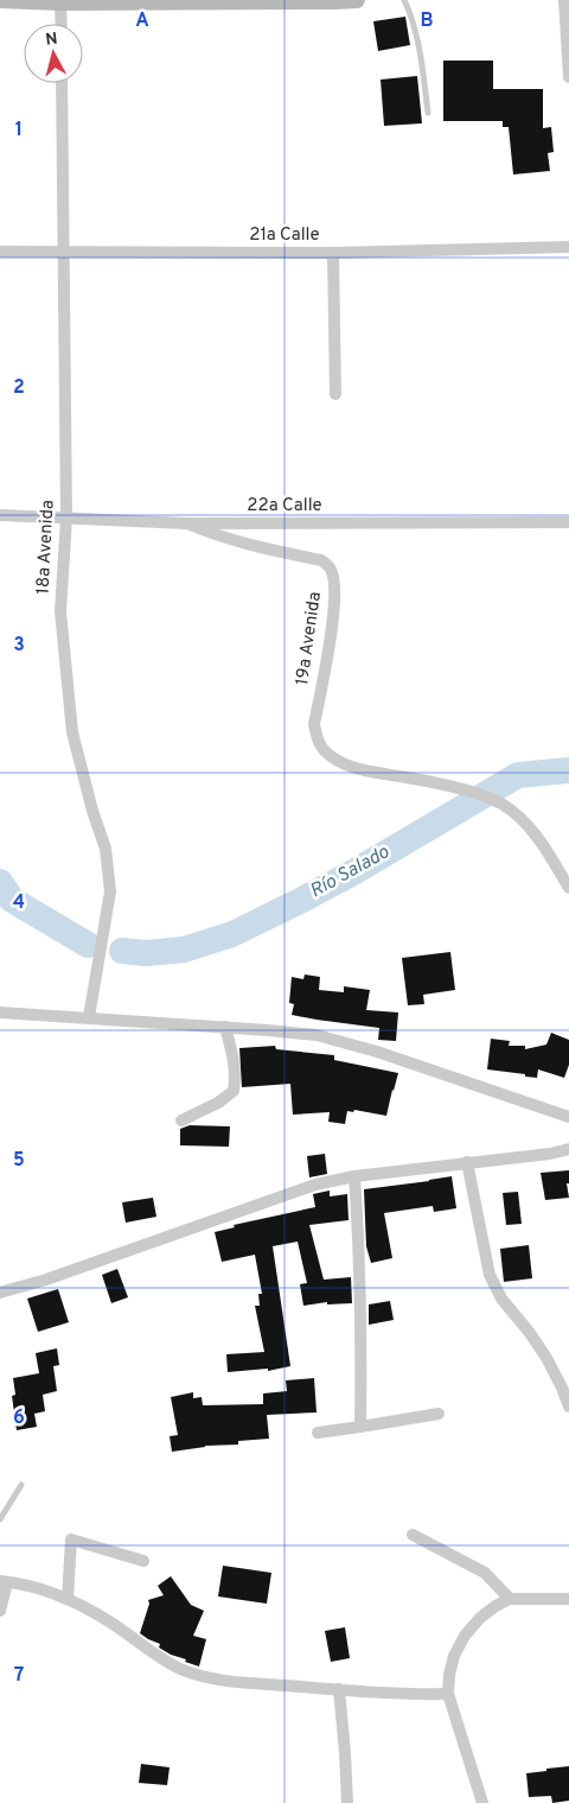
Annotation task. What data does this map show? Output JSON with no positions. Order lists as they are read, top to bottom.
{
  "streets": {
    "street": [
      "21a Calle",
      "22a Calle",
      "18a Avenida",
      "19a Avenida"
    ]
  },
  "crossings": [
    ["21a Calle", "18a Avenida"],
    ["22a Calle", "18a Avenida"],
    ["22a Calle", "19a Avenida"]
  ],
  "water": ["Río Salado"],
  "north": "top",
  "grid": {
    "columns": ["A", "B"],
    "rows": [
      "1",
      "2",
      "3",
      "4",
      "5",
      "6",
      "7"
    ]
  }
}
